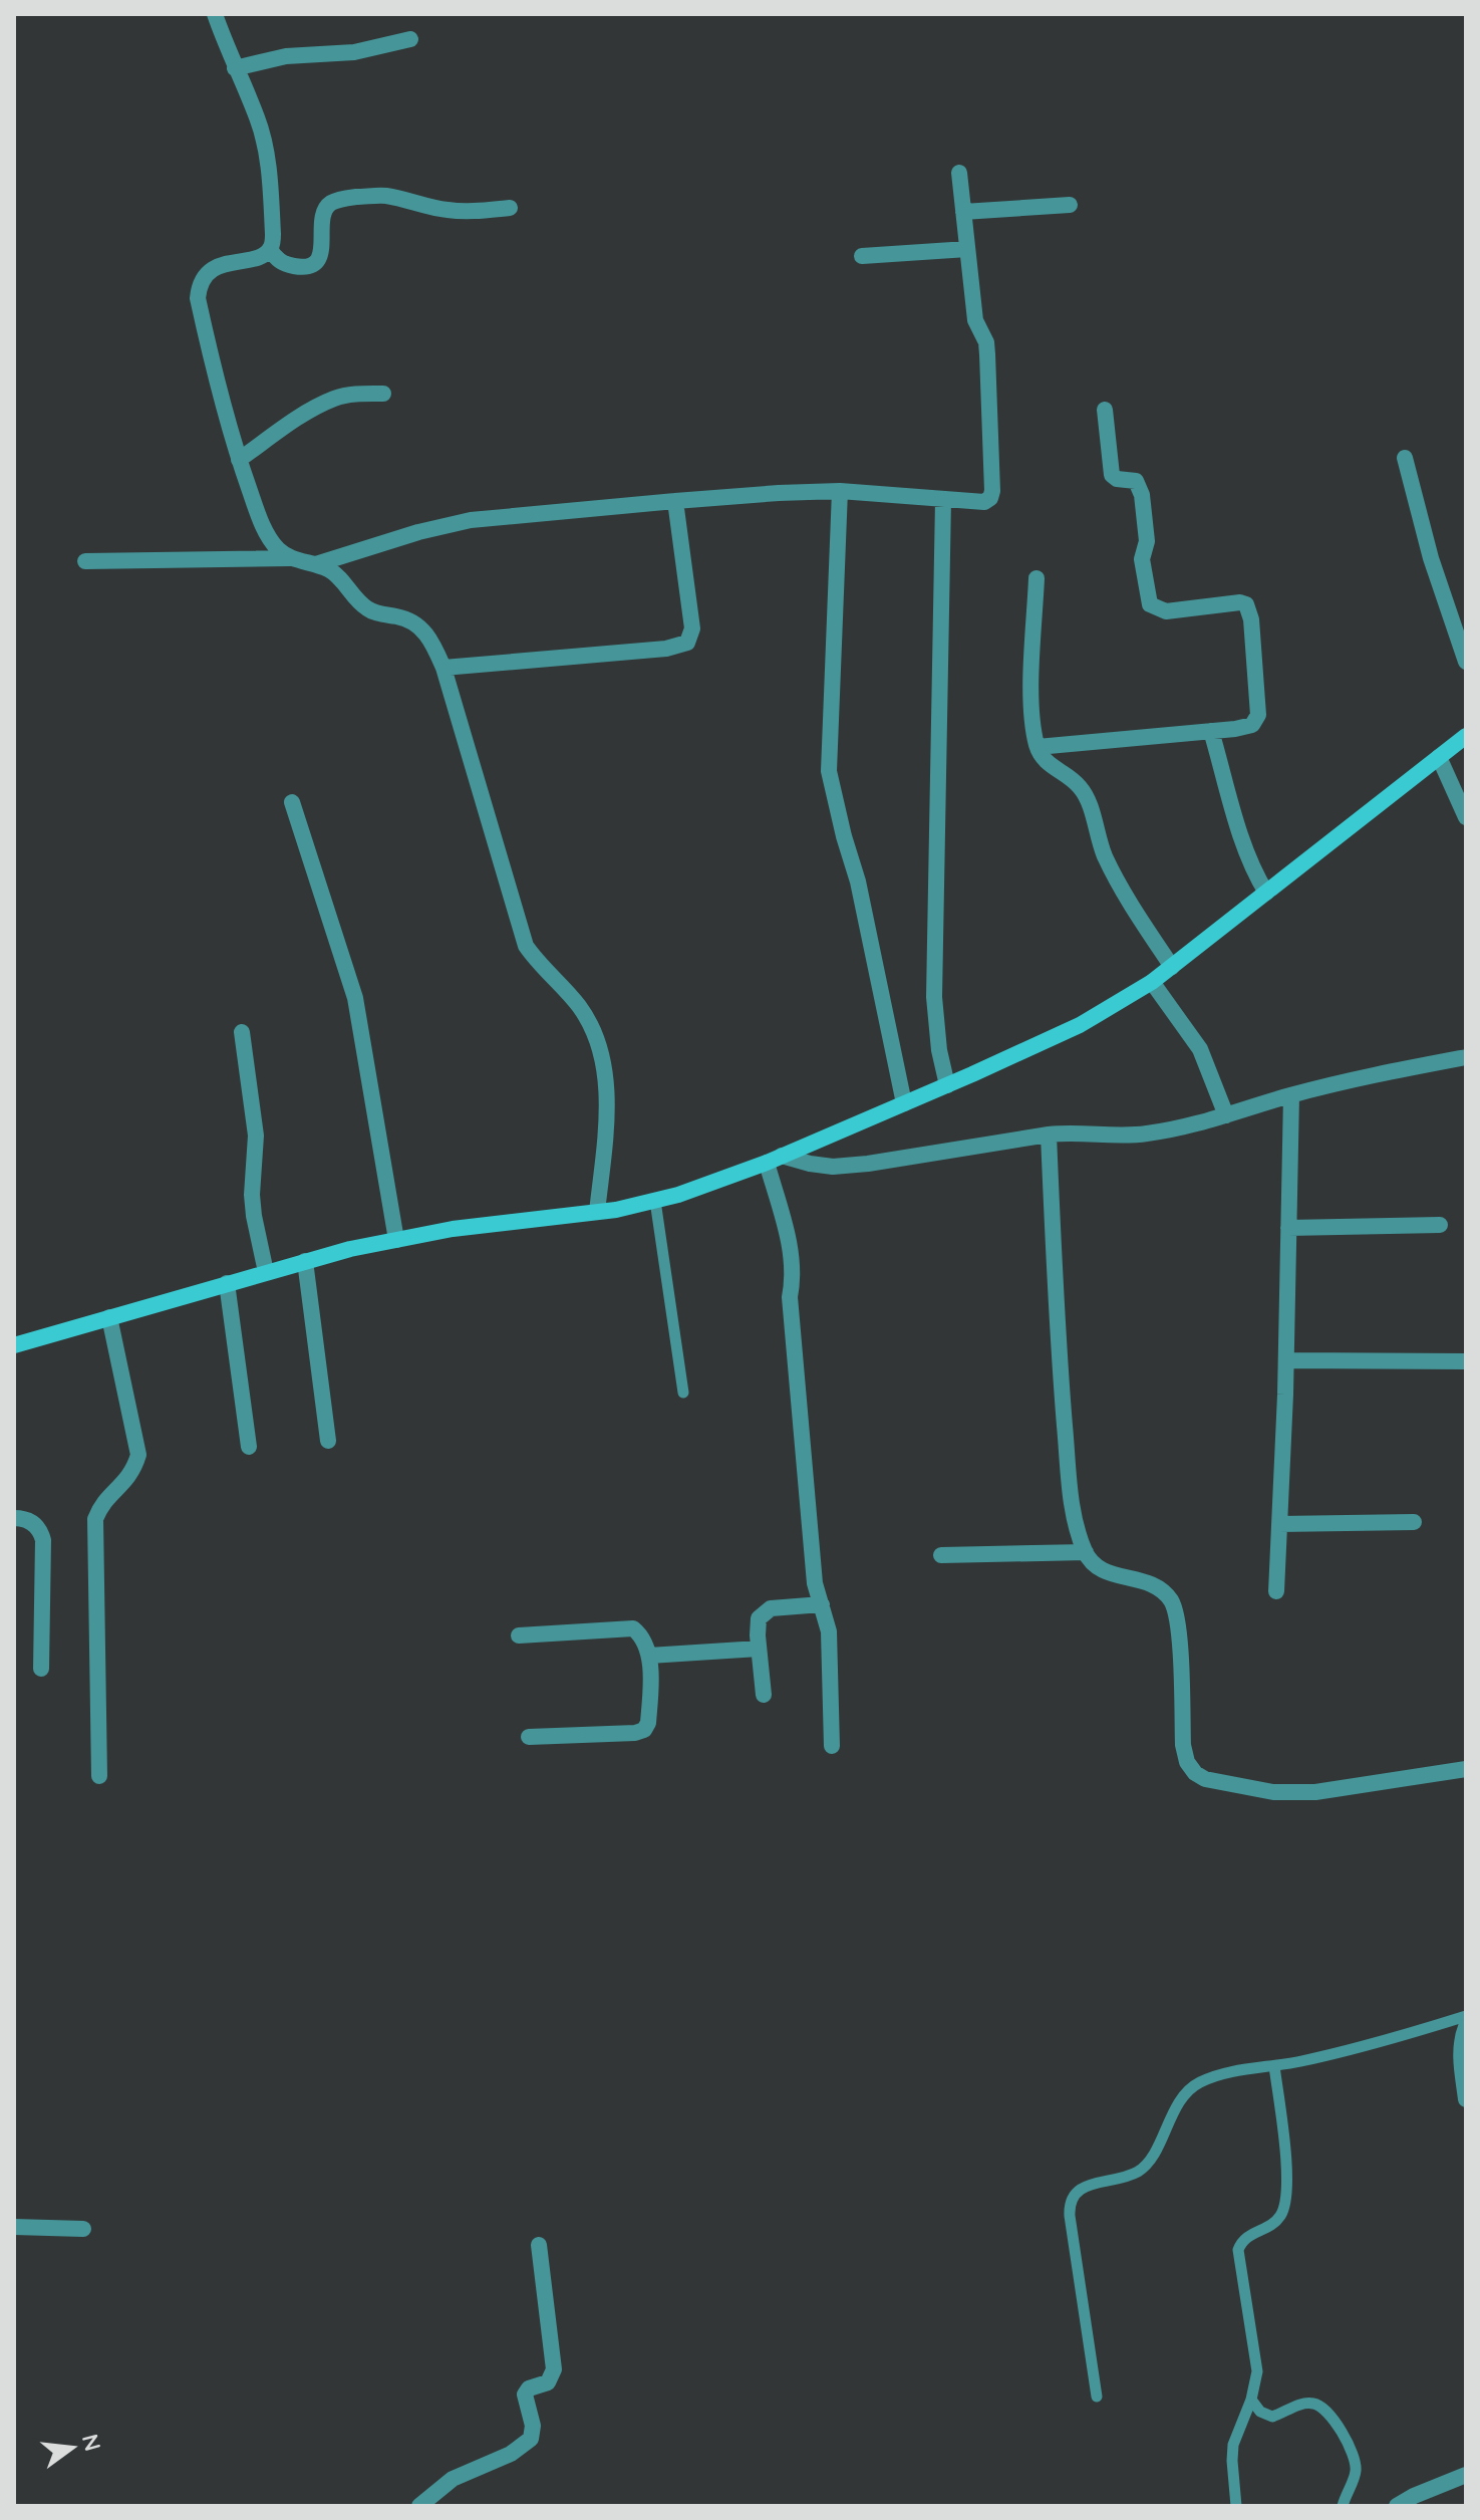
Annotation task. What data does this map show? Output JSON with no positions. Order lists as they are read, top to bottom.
{
  "north": "right"
}
